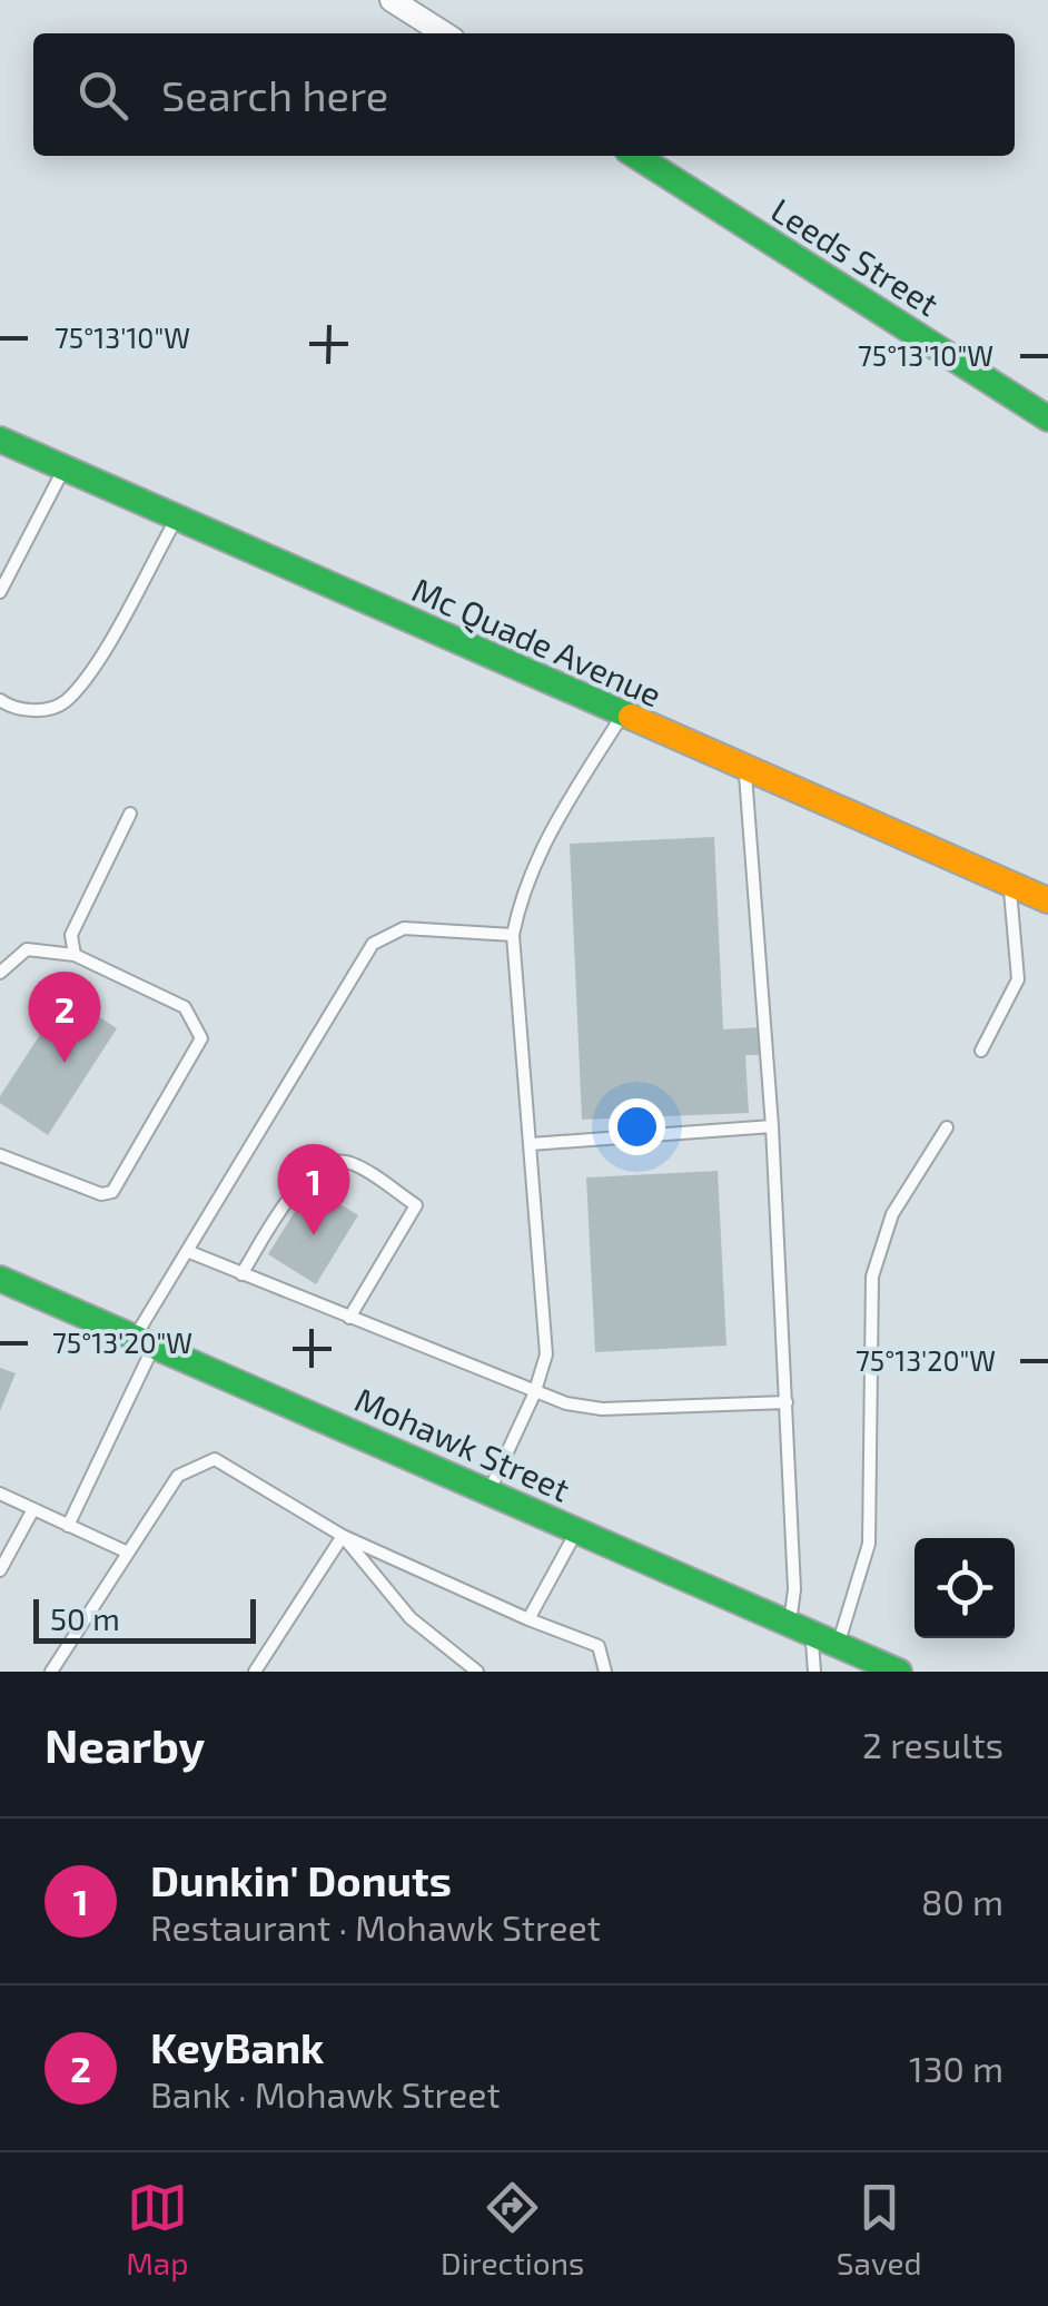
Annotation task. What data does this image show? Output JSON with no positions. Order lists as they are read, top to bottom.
{
  "streets": {
    "street": ["Leeds Street", "Mc Quade Avenue", "Mohawk Street"]
  },
  "scale_bar": "50 m",
  "page": {
    "search": "Search here",
    "pins": ["2", "1"],
    "scale": "50 m",
    "heading": ["Nearby", "2 results"],
    "list": [
      {
        "mark": "1",
        "name": "Dunkin' Donuts",
        "note": "Restaurant · Mohawk Street",
        "value": "80 m"
      },
      {
        "mark": "2",
        "name": "KeyBank",
        "note": "Bank · Mohawk Street",
        "value": "130 m"
      }
    ],
    "nav": ["Map", "Directions", "Saved"]
  },
  "coordinates": ["75°13'10\"W", "75°13'20\"W"]
}
